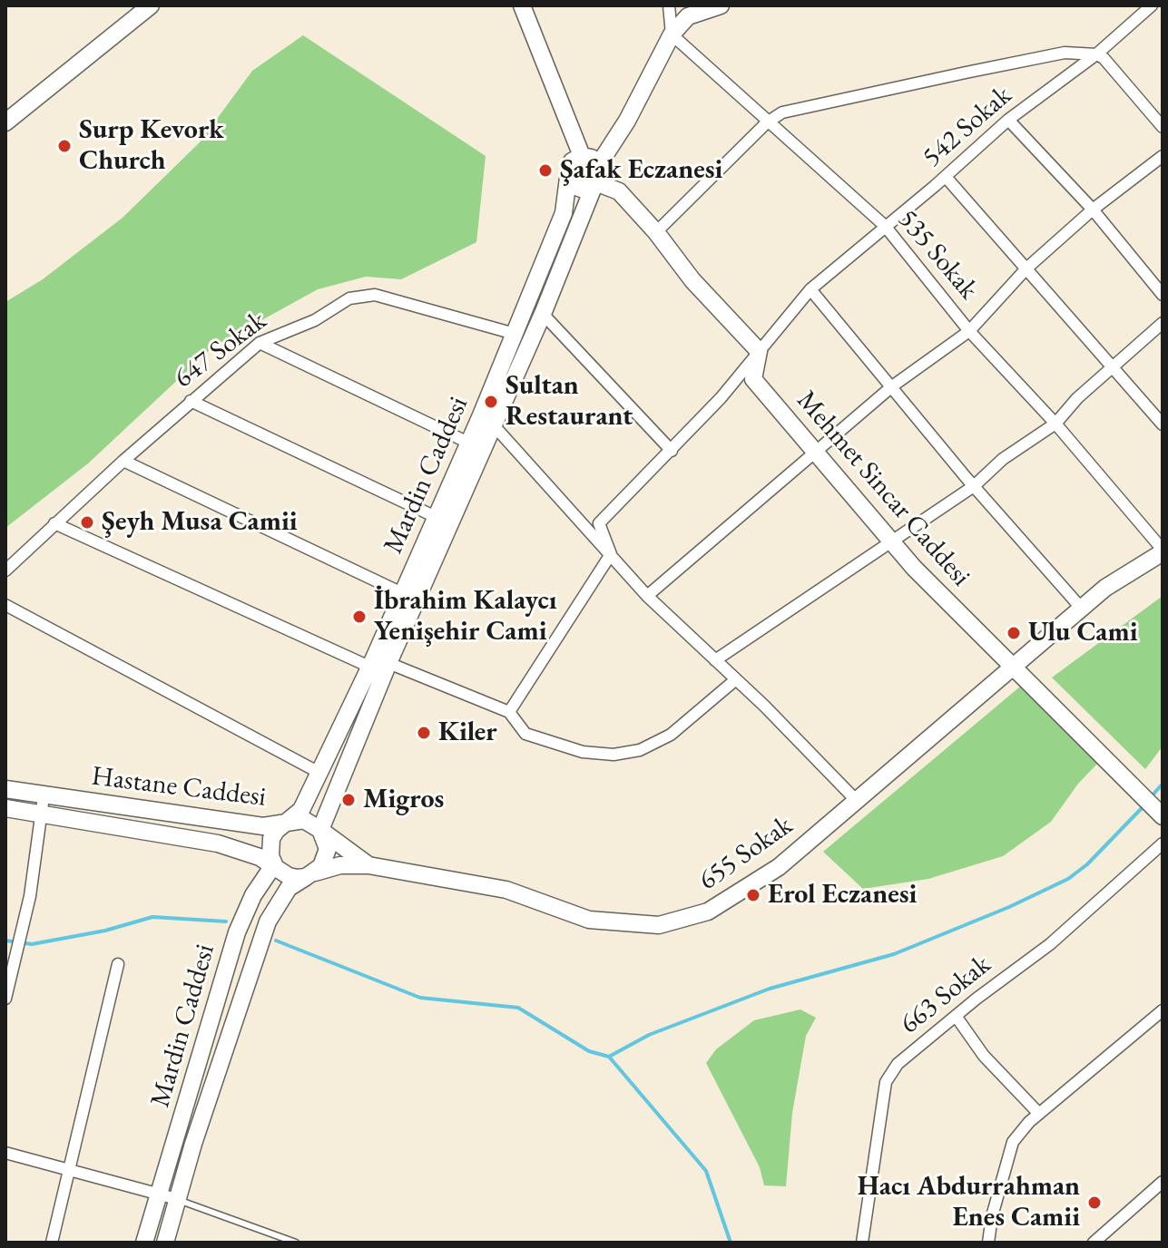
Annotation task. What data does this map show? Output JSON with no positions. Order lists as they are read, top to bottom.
{
  "streets": {
    "street": [
      "542 Sokak",
      "535 Sokak",
      "647 Sokak",
      "Mardin Caddesi",
      "Mehmet Sincar Caddesi",
      "Hastane Caddesi",
      "655 Sokak",
      "663 Sokak"
    ]
  },
  "crossings": [
    ["542 Sokak", "535 Sokak"],
    ["542 Sokak", "Mehmet Sincar Caddesi"],
    ["535 Sokak", "655 Sokak"],
    ["647 Sokak", "Mardin Caddesi"],
    ["Mardin Caddesi", "Hastane Caddesi"],
    ["Mardin Caddesi", "655 Sokak"],
    ["Mehmet Sincar Caddesi", "655 Sokak"],
    ["Hastane Caddesi", "655 Sokak"]
  ],
  "places": [
    "Surp Kevork Church",
    "Şafak Eczanesi",
    "Sultan Restaurant",
    "Şeyh Musa Camii",
    "İbrahim Kalaycı Yenişehir Cami",
    "Ulu Cami",
    "Kiler",
    "Migros",
    "Erol Eczanesi",
    "Hacı Abdurrahman Enes Camii"
  ]
}
